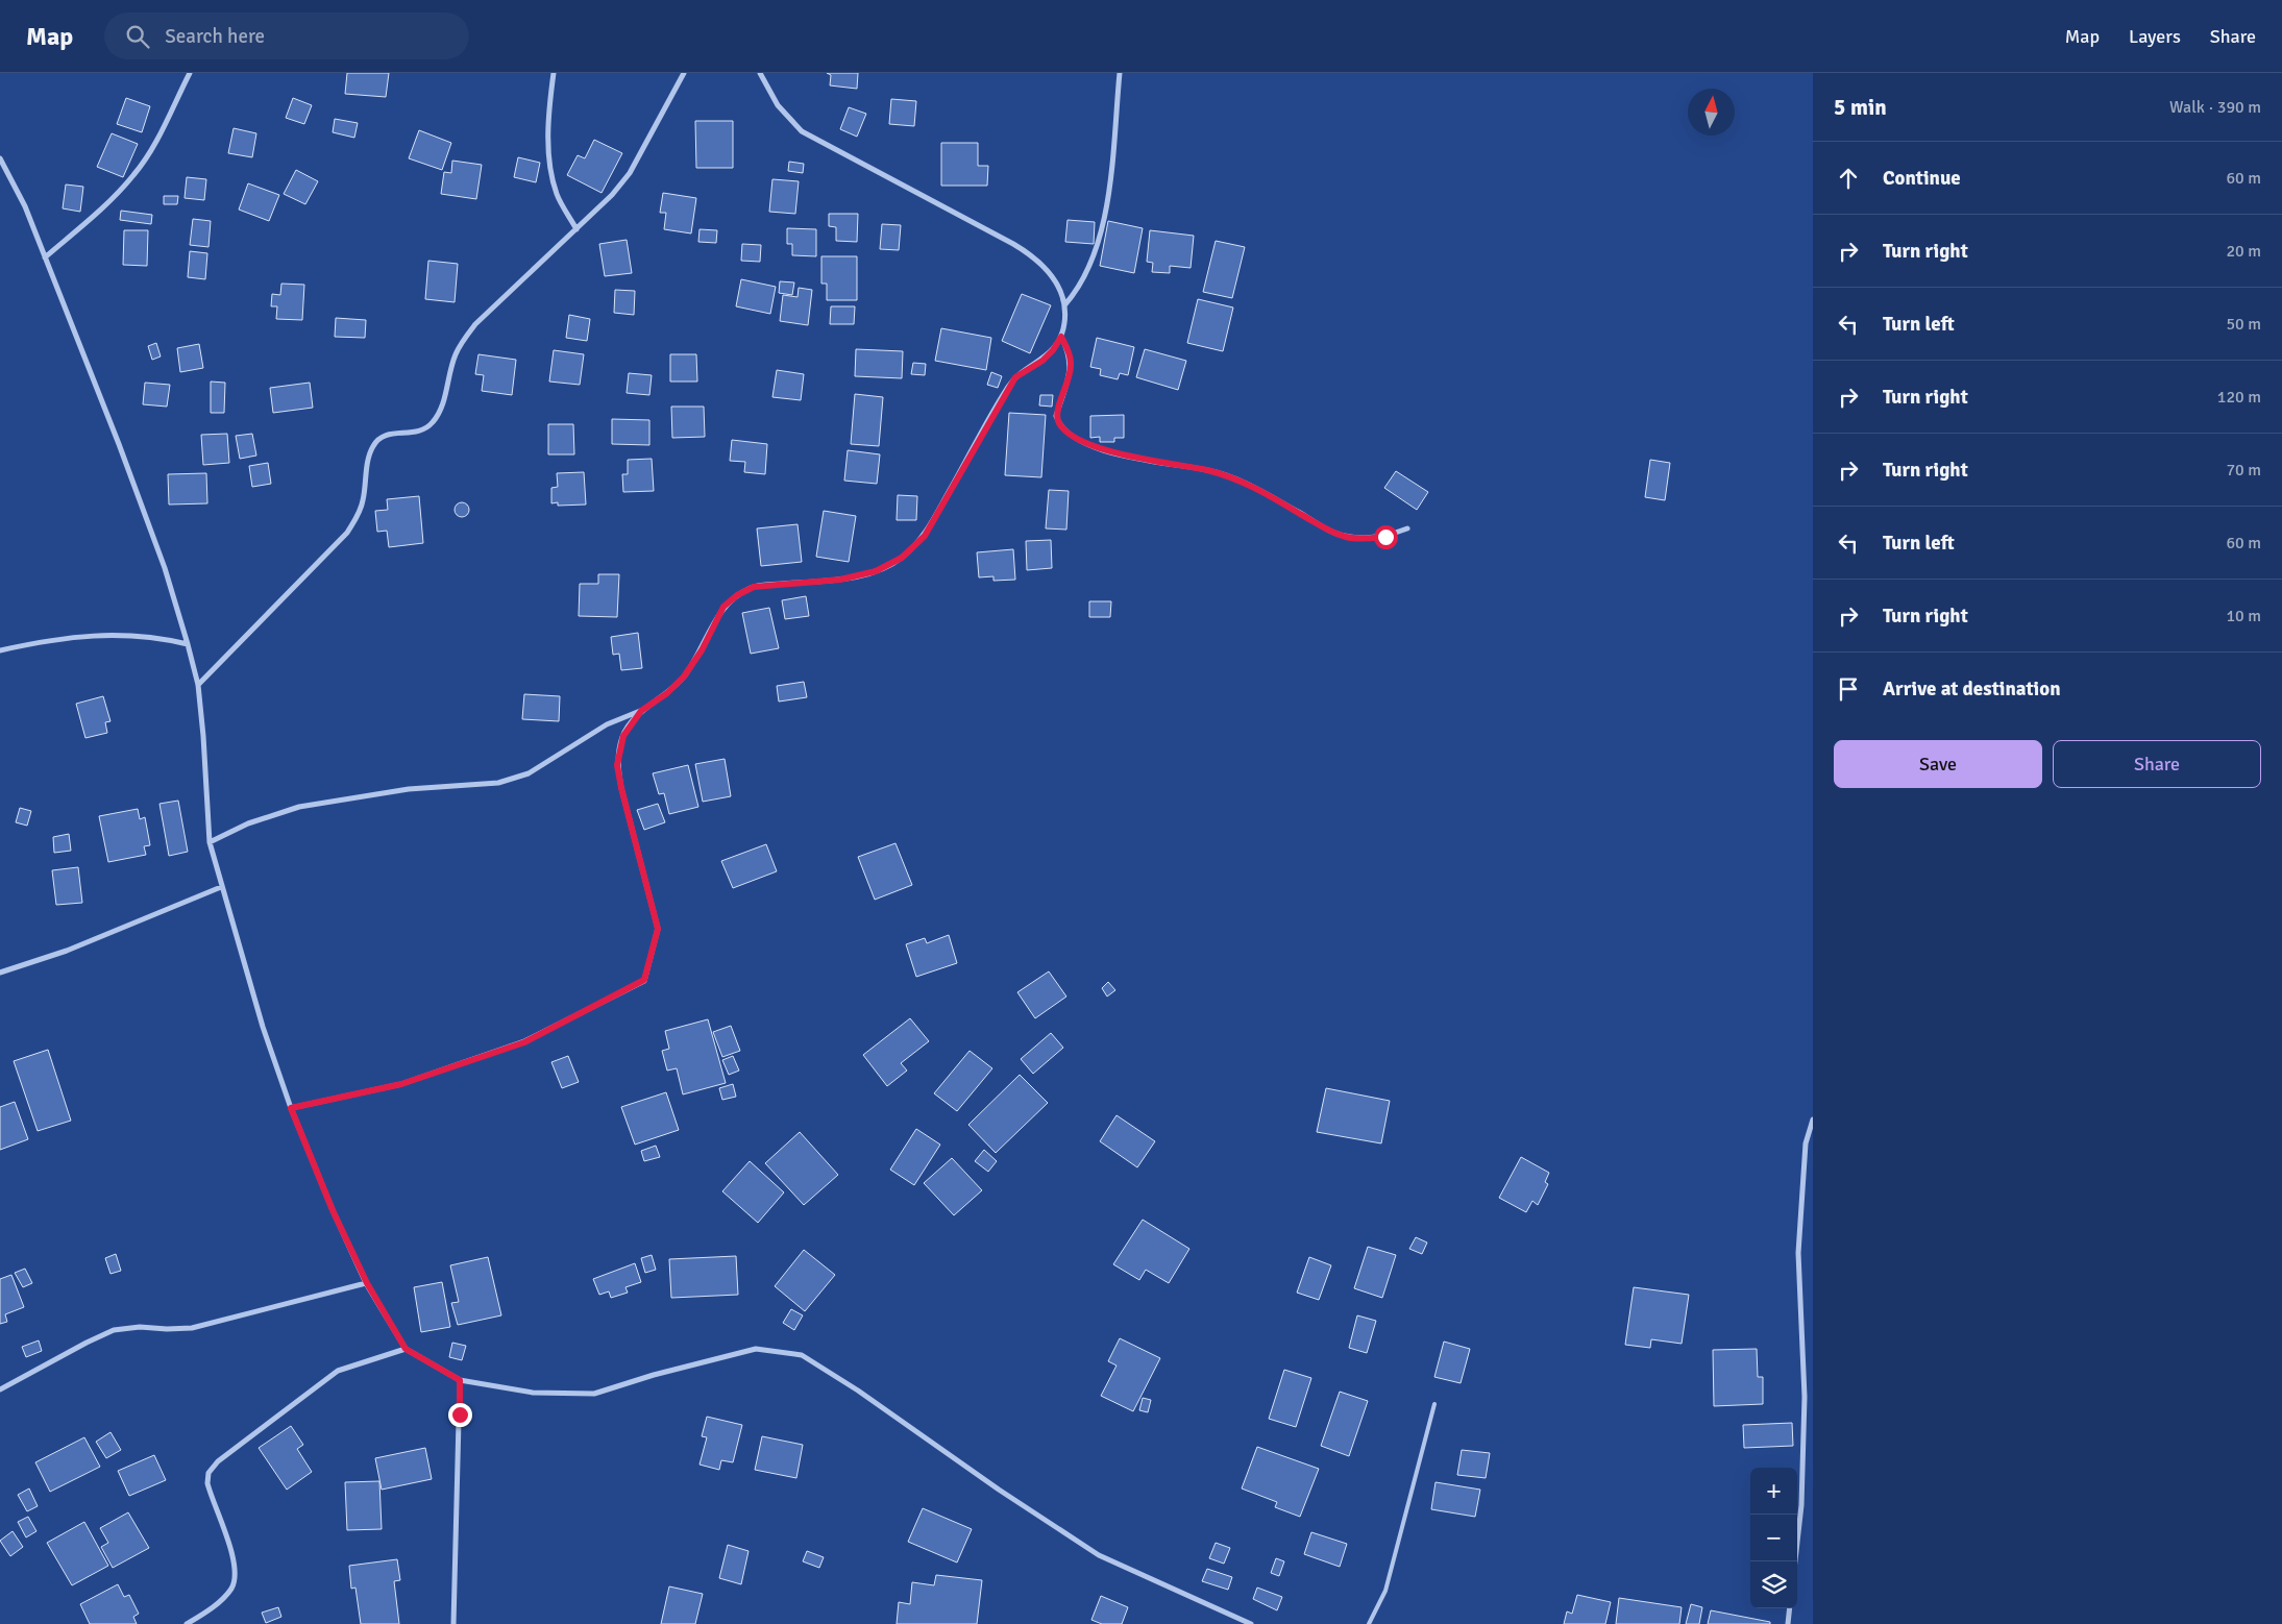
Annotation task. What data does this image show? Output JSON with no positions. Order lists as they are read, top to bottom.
{
  "north": "top",
  "page": {
    "header": "Map",
    "search": "Search here",
    "nav": ["Map", "Layers", "Share"],
    "heading": ["5 min", "Walk · 390 m"],
    "list": [
      ["Continue", "60 m"],
      ["Turn right", "20 m"],
      ["Turn left", "50 m"],
      ["Turn right", "120 m"],
      ["Turn right", "70 m"],
      ["Turn left", "60 m"],
      ["Turn right", "10 m"],
      "Arrive at destination"
    ],
    "buttons": ["Save", "Share"],
    "map_buttons": ["+", "−"]
  }
}
